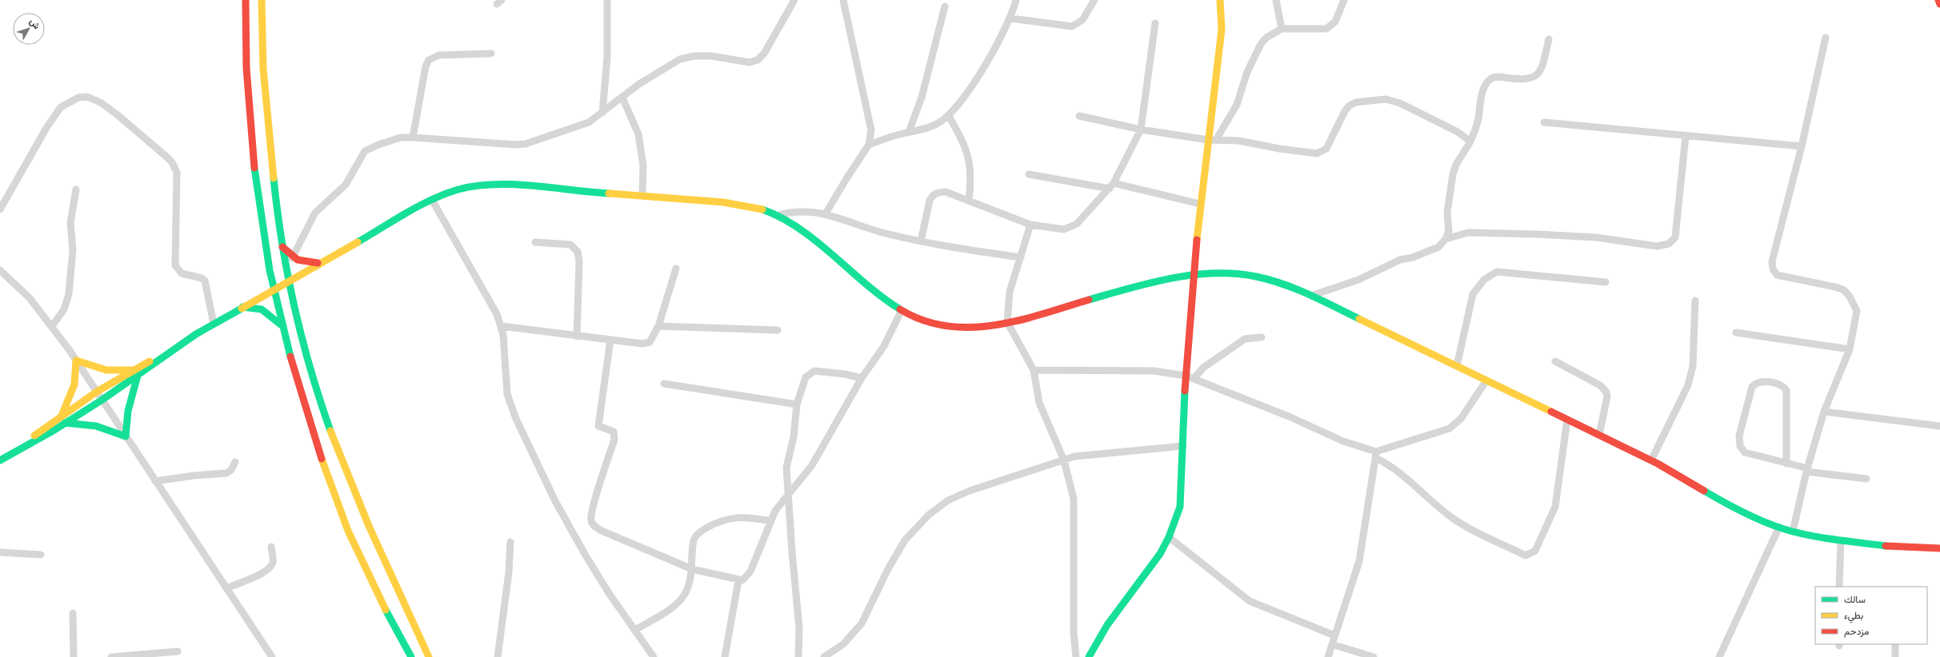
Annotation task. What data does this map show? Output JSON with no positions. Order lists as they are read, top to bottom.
{
  "legend": ["سالك", "بطيء", "مزدحم"],
  "north": "top right"
}
